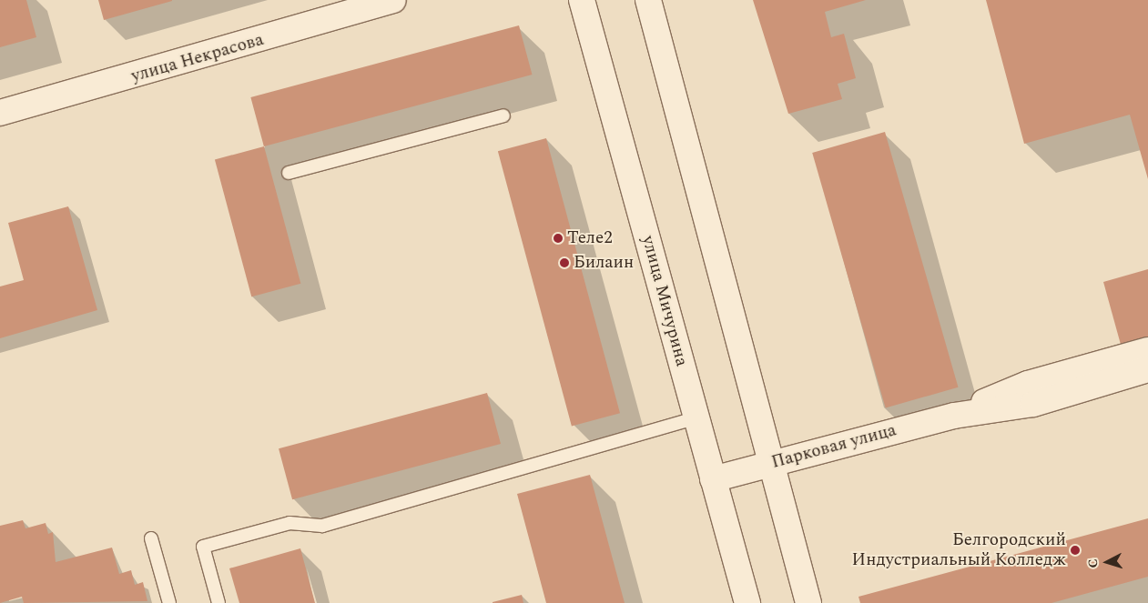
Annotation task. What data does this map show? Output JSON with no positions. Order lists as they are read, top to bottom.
{
  "streets": {
    "street": ["улица Некрасова", "улица Мичурина", "Парковая улица"]
  },
  "crossings": [
    ["улица Мичурина", "Парковая улица"]
  ],
  "places": ["Теле2", "Билаин", "Белгородский Индустриальный Колледж"],
  "north": "left"
}
